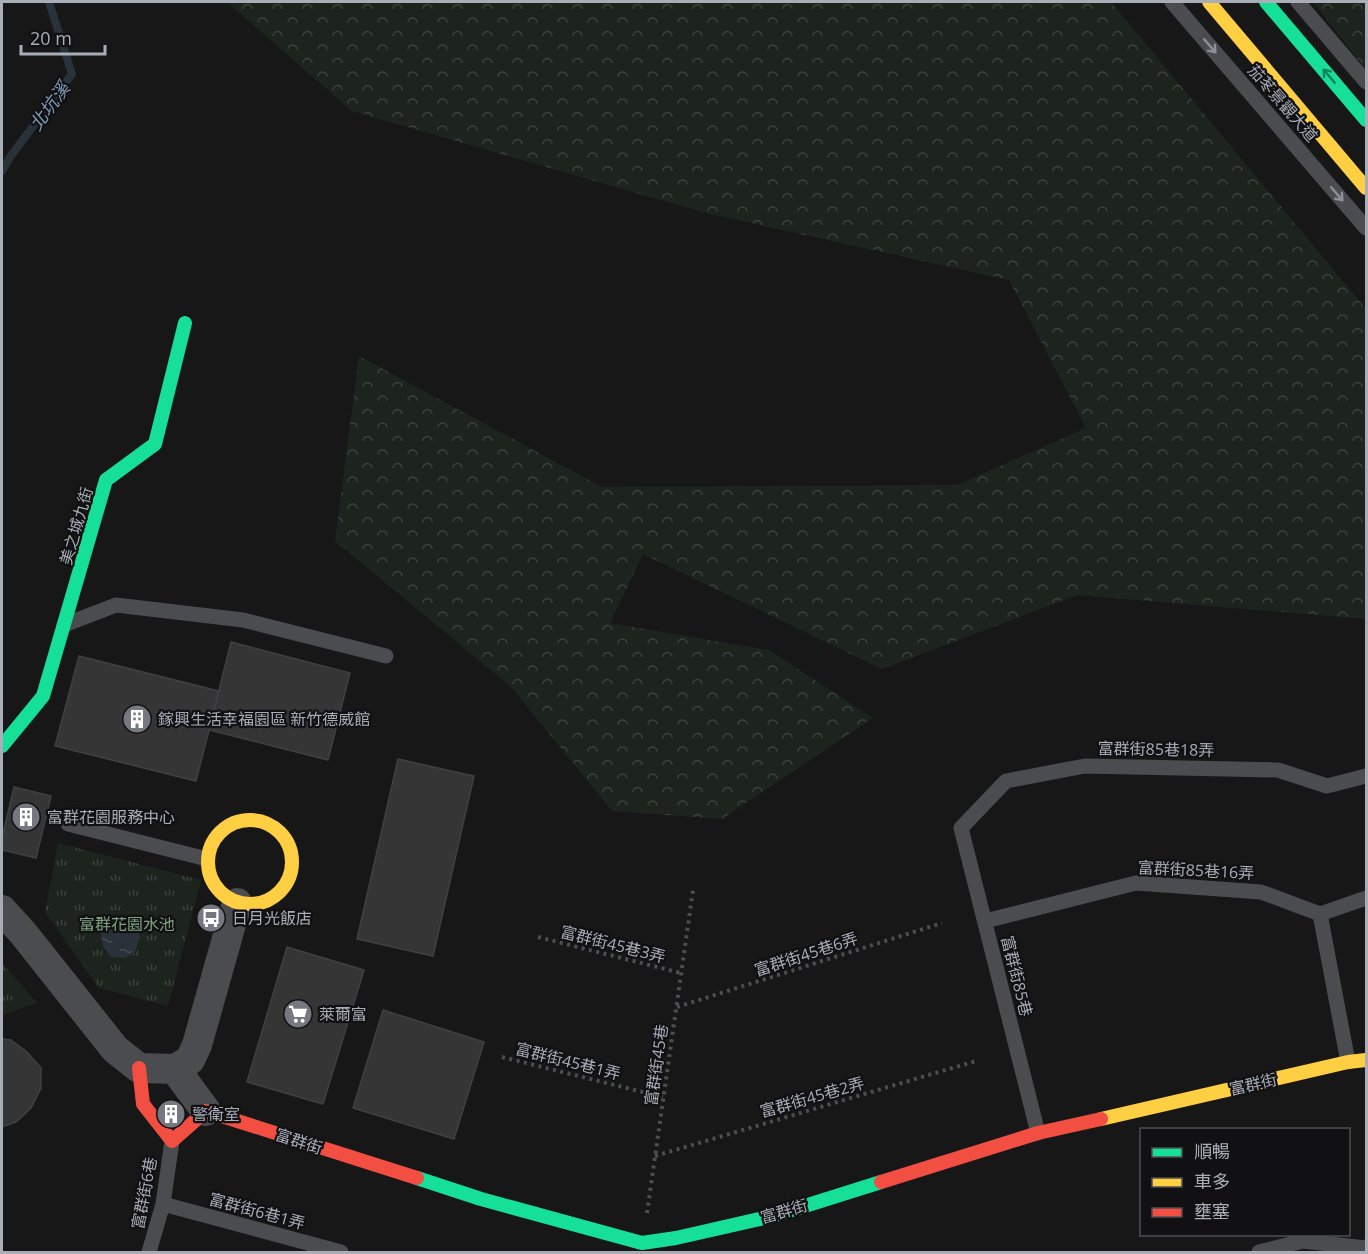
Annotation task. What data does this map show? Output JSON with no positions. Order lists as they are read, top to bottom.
{
  "streets": {
    "street": ["茄苳景觀大道", "美之城九街", "富群街"],
    "lane": [
      "富群街85巷18弄",
      "富群街85巷16弄",
      "富群街85巷",
      "富群街6巷",
      "富群街6巷1弄"
    ],
    "path": [
      "富群街45巷3弄",
      "富群街45巷6弄",
      "富群街45巷1弄",
      "富群街45巷",
      "富群街45巷2弄"
    ]
  },
  "crossings": [
    ["富群街85巷18弄", "富群街85巷"],
    ["富群街85巷16弄", "富群街85巷"],
    ["富群街45巷3弄", "富群街45巷"],
    ["富群街45巷6弄", "富群街45巷"],
    ["富群街85巷", "富群街"],
    ["富群街45巷1弄", "富群街45巷"],
    ["富群街45巷", "富群街"],
    ["富群街45巷", "富群街45巷2弄"],
    ["富群街6巷", "富群街6巷1弄"]
  ],
  "water": ["北坑溪"],
  "parks": ["富群花園水池"],
  "places": {
    "building": ["鎵興生活幸福園區 新竹德威館", "富群花園服務中心", "警衛室"],
    "bus stop": ["日月光飯店"],
    "supermarket": ["萊爾富"]
  },
  "legend": ["順暢", "車多", "壅塞"],
  "scale_bar": "20 m"
}
